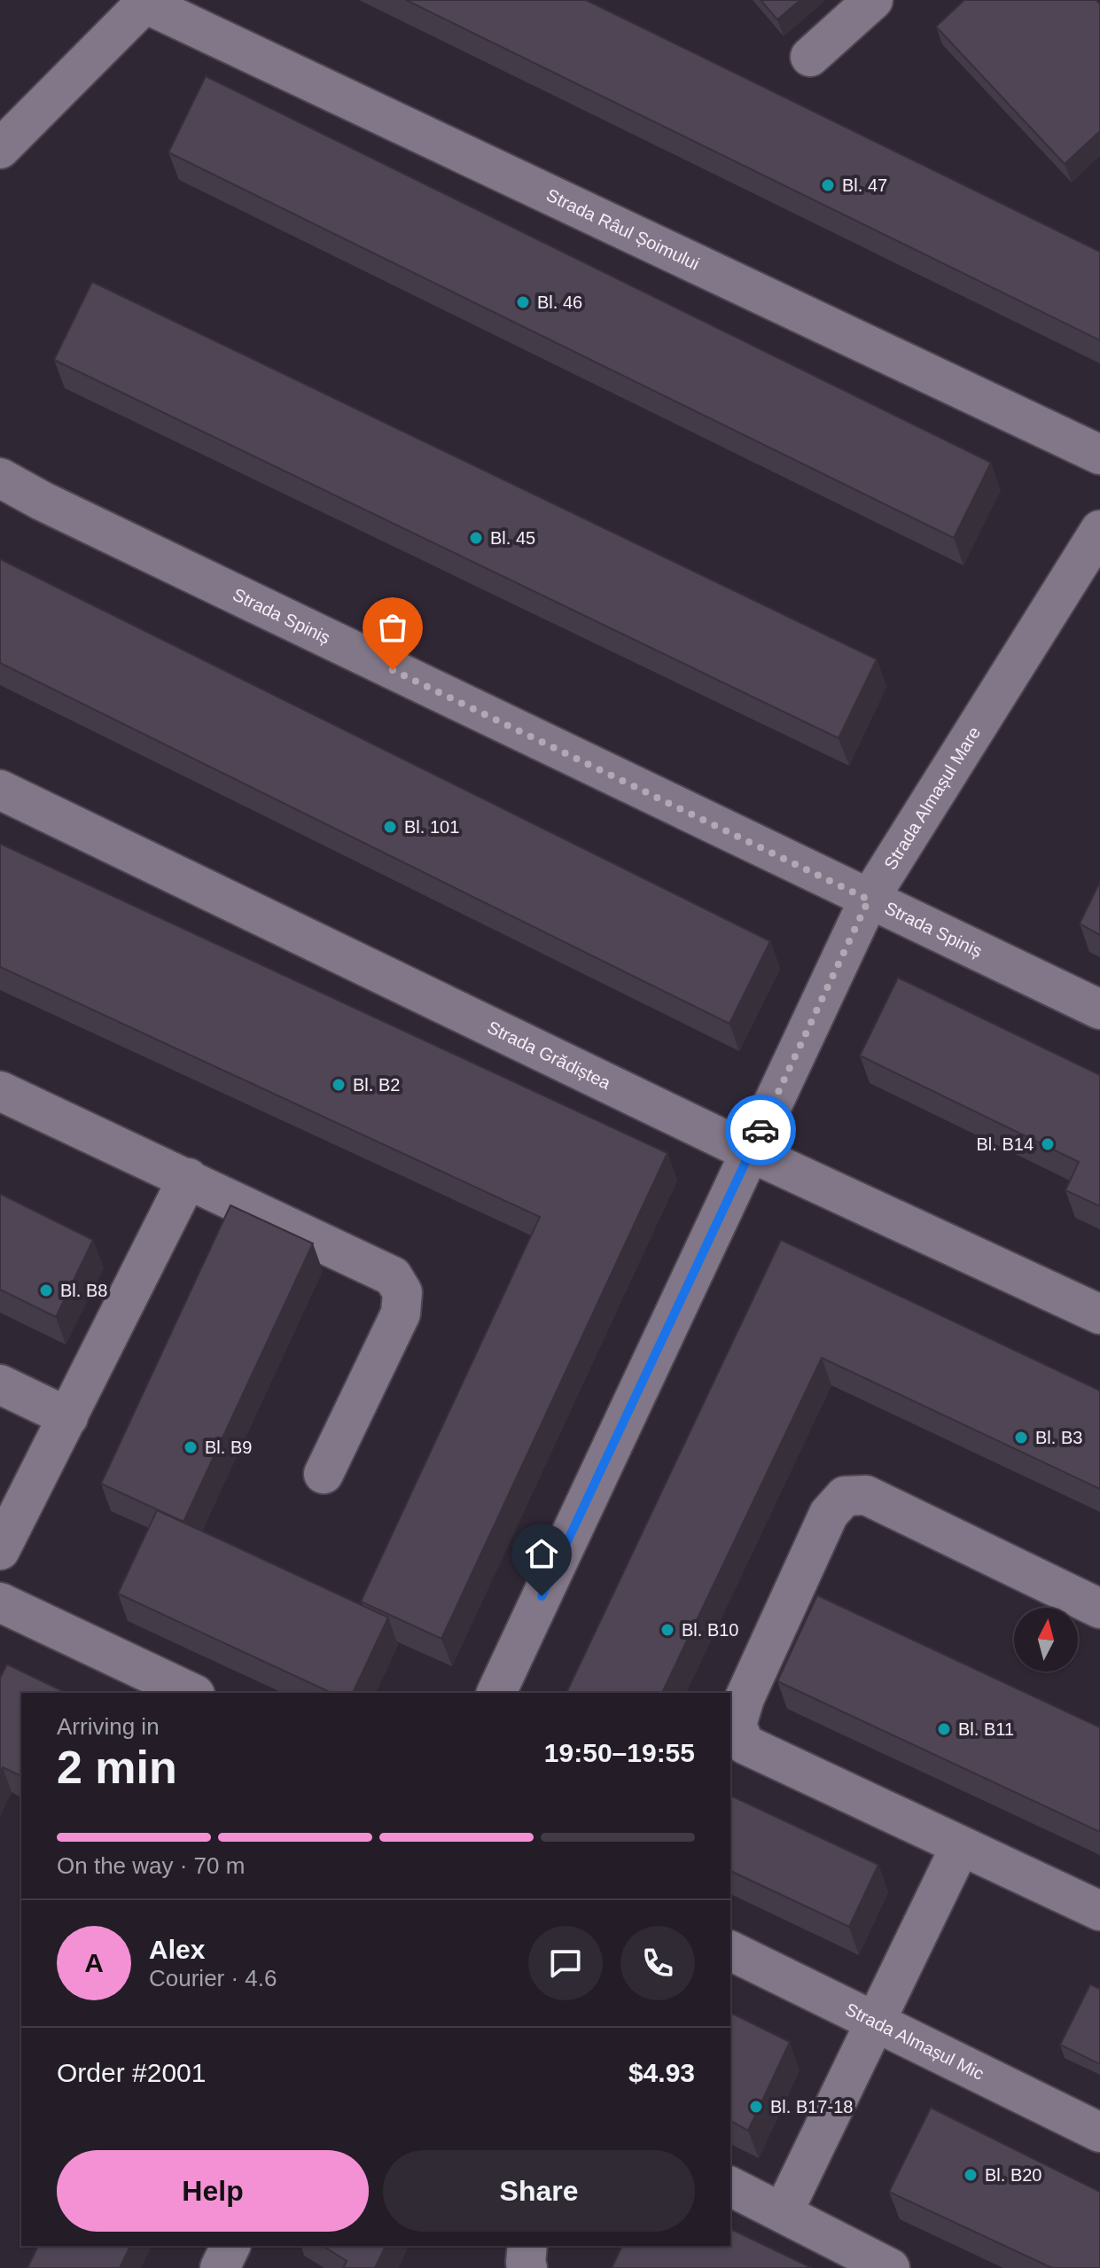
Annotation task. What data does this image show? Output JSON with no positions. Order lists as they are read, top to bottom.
{
  "streets": {
    "street": [
      "Strada Râul Șoimului",
      "Strada Spiniș",
      "Strada Almașul Mare",
      "Strada Grădiștea",
      "Strada Almașul Mic"
    ]
  },
  "crossings": [
    ["Strada Spiniș", "Strada Almașul Mare"],
    ["Strada Almașul Mare", "Strada Grădiștea"]
  ],
  "places": [
    "Bl. 47",
    "Bl. 46",
    "Bl. 45",
    "Bl. 101",
    "Bl. B2",
    "Bl. B14",
    "Bl. B8",
    "Bl. B3",
    "Bl. B9",
    "Bl. B10",
    "Bl. B11",
    "Bl. B17-18",
    "Bl. B20"
  ],
  "north": "top",
  "page": {
    "heading": ["2 min", "Arriving in", "19:50–19:55"],
    "panel": [
      "Alex",
      "Courier · 4.6",
      "Order #2001",
      "$4.93"
    ],
    "bar": "On the way · 70 m",
    "round": "A",
    "buttons": ["Help", "Share"]
  }
}
